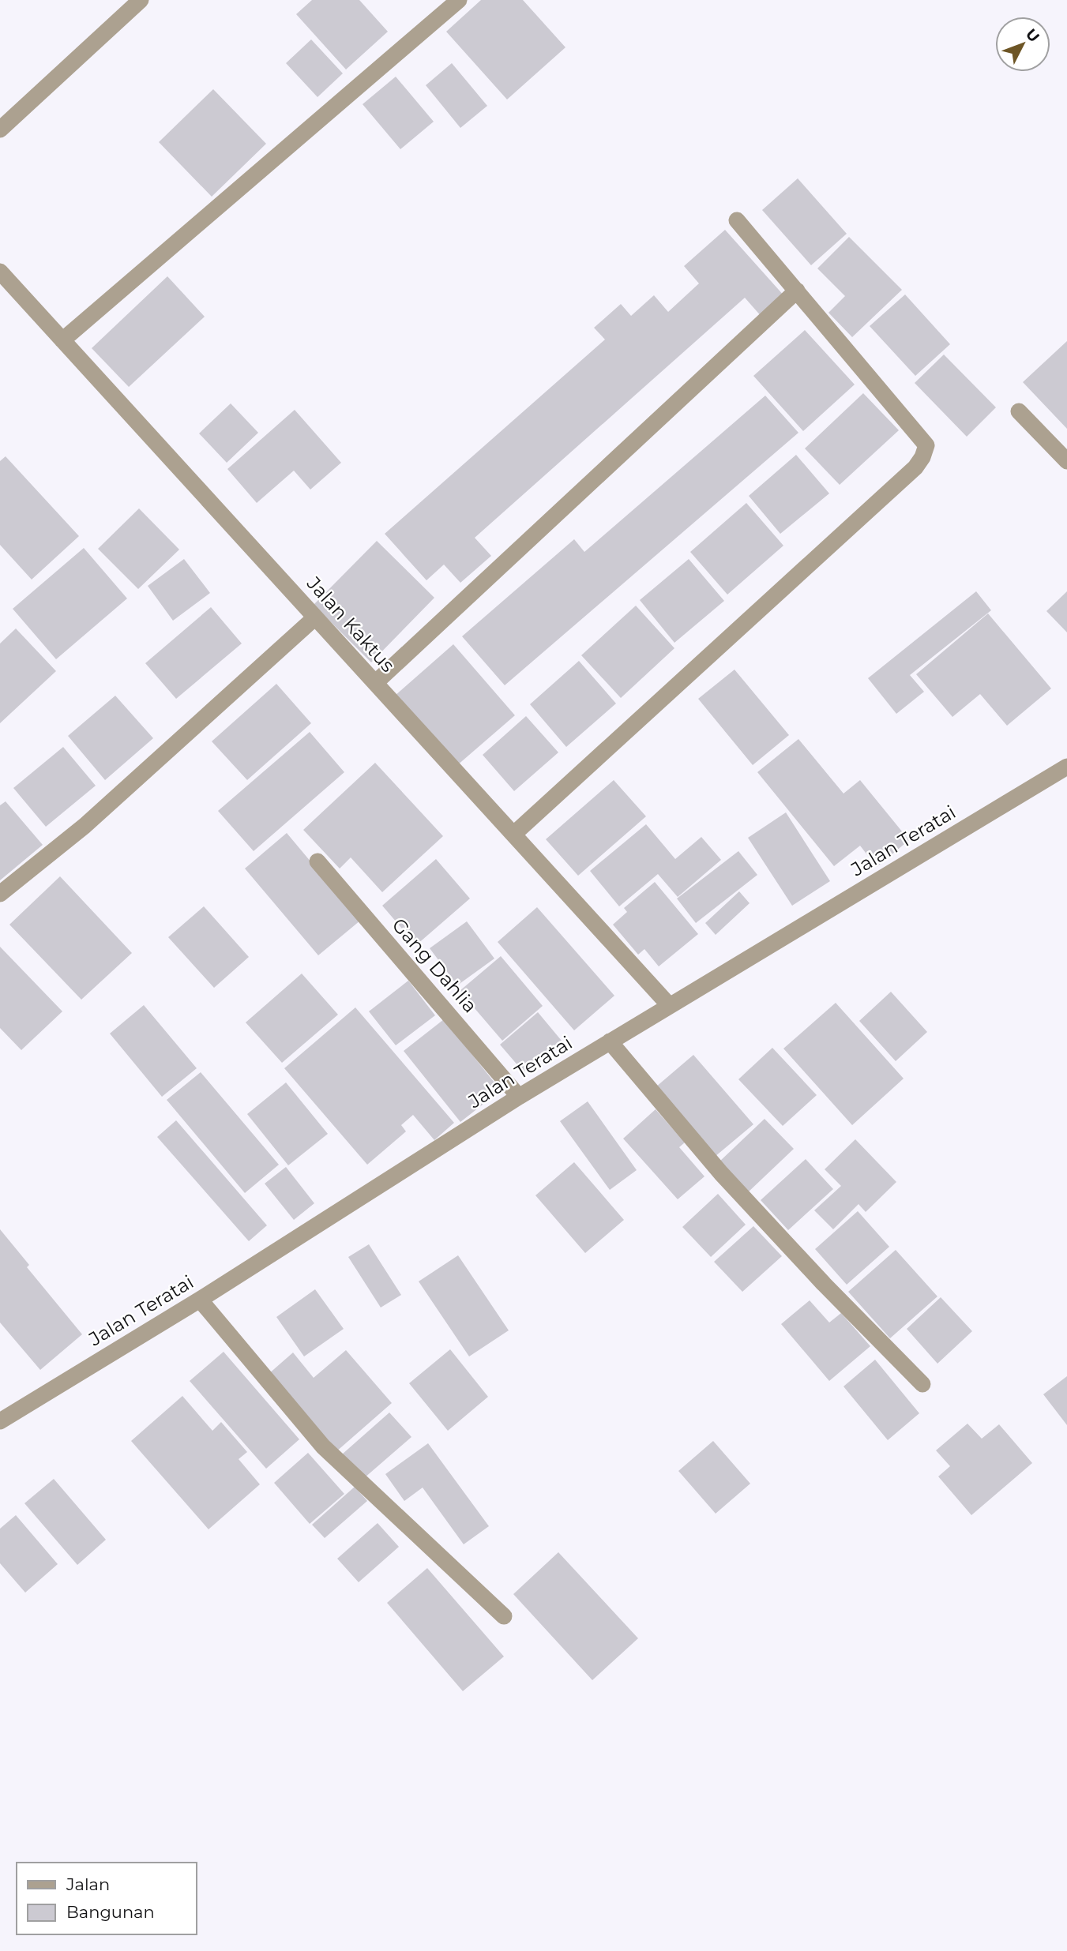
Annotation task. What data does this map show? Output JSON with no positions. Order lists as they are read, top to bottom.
{
  "streets": {
    "street": ["Jalan Kaktus", "Jalan Teratai", "Gang Dahlia"]
  },
  "crossings": [
    ["Jalan Kaktus", "Jalan Teratai"],
    ["Jalan Teratai", "Gang Dahlia"]
  ],
  "legend": ["Jalan", "Bangunan"],
  "north": "top right"
}
